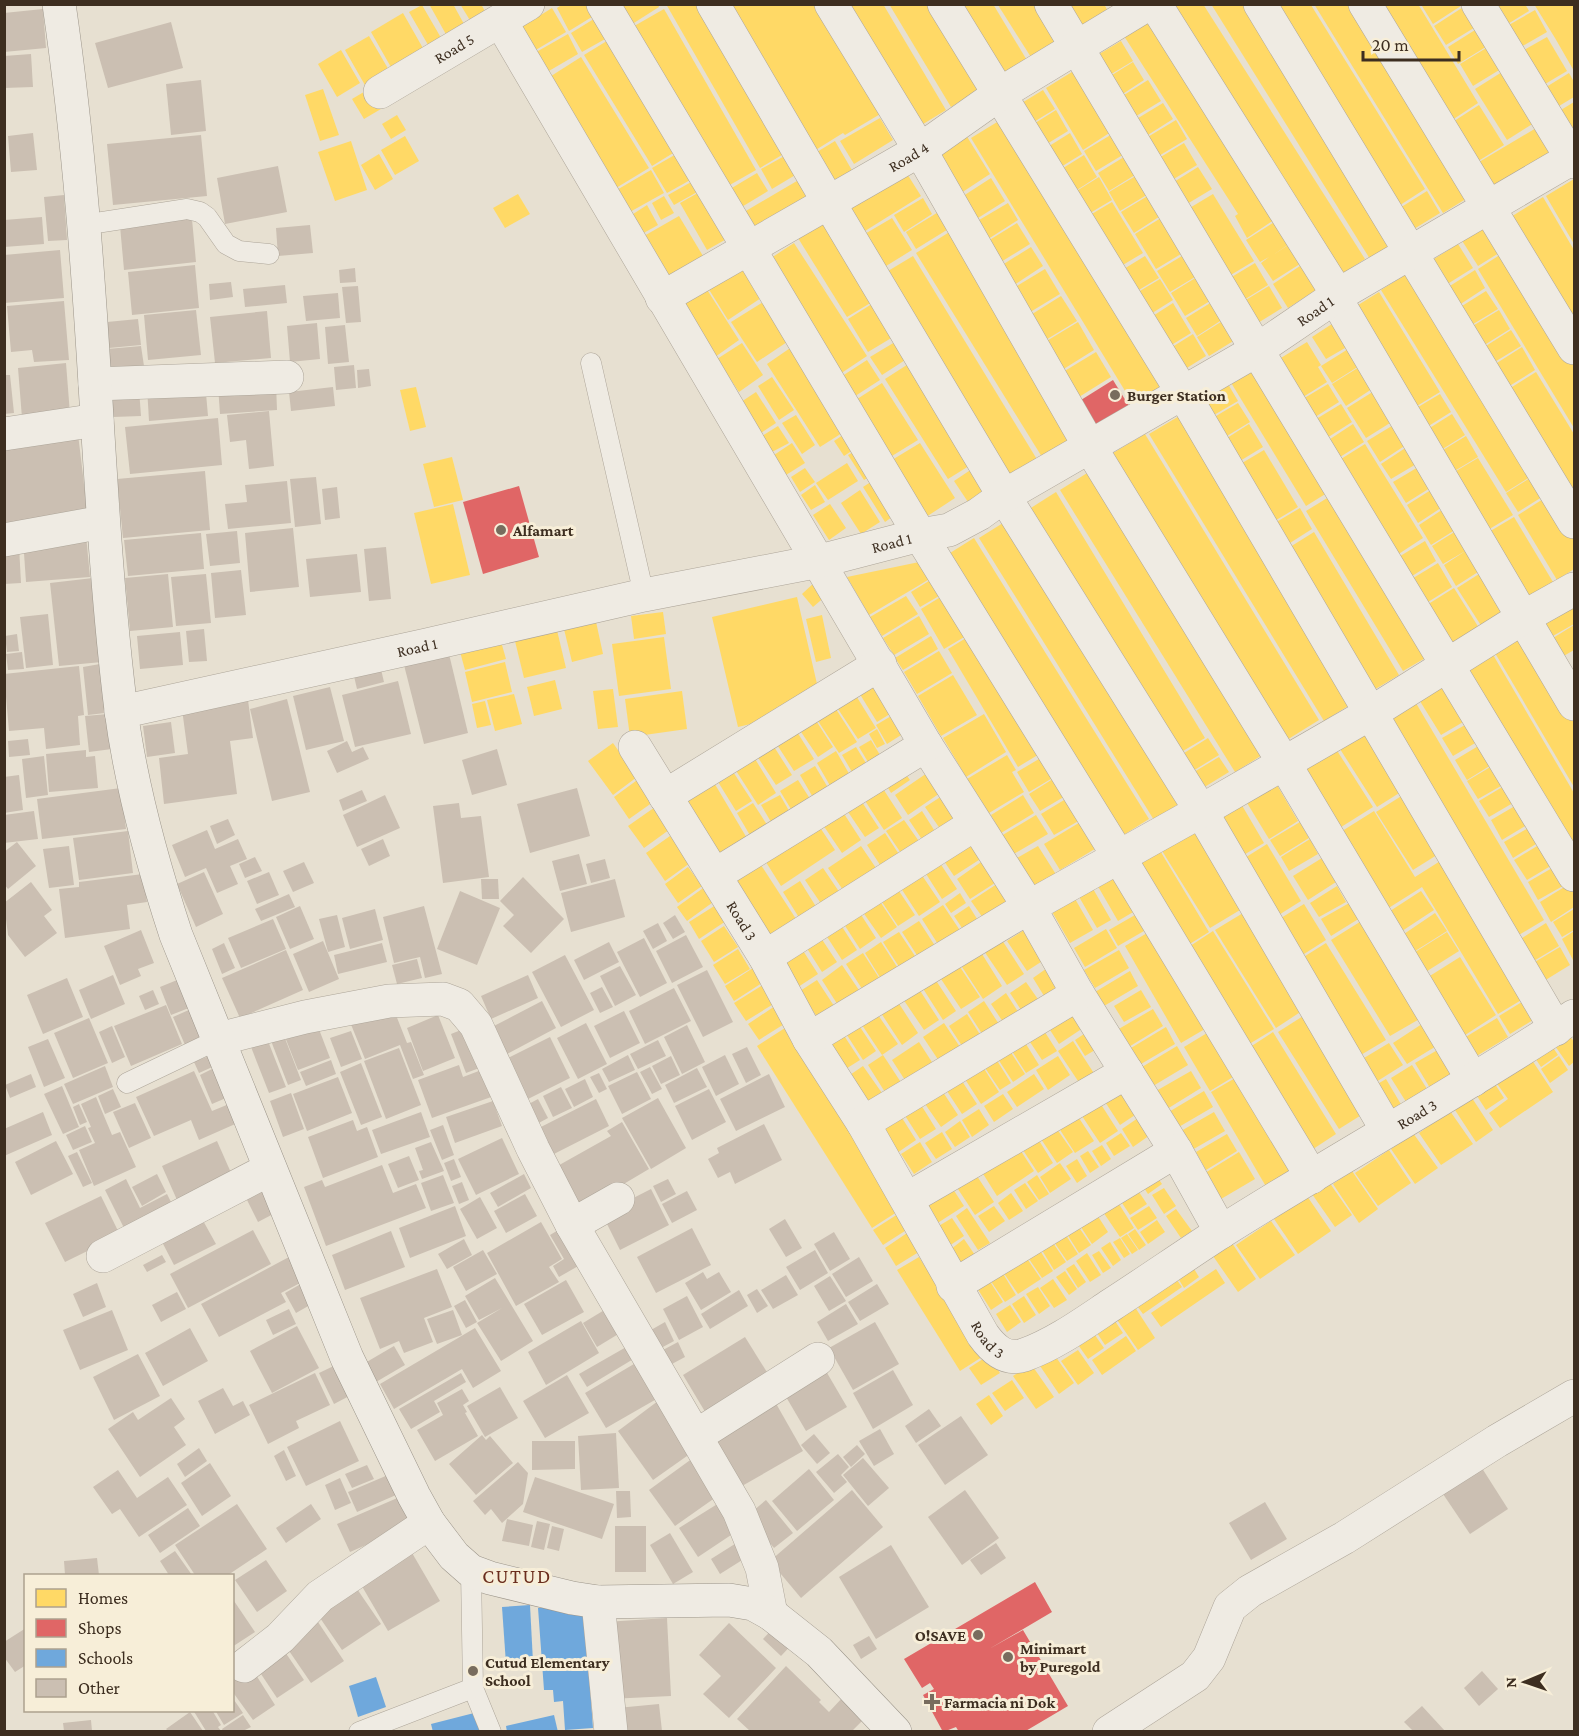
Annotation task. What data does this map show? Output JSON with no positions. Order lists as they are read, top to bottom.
{
  "streets": {
    "street": [
      "Road 5",
      "Road 4",
      "Road 1",
      "Road 3"
    ]
  },
  "districts": ["CUTUD"],
  "places": {
    "other": [
      "Burger Station",
      "Alfamart",
      "O!SAVE",
      "Minimart by Puregold",
      "Cutud Elementary School"
    ],
    "health": ["Farmacia ni Dok"]
  },
  "legend": [
    "Homes",
    "Shops",
    "Schools",
    "Other"
  ],
  "scale_bar": "20 m",
  "north": "left"
}
